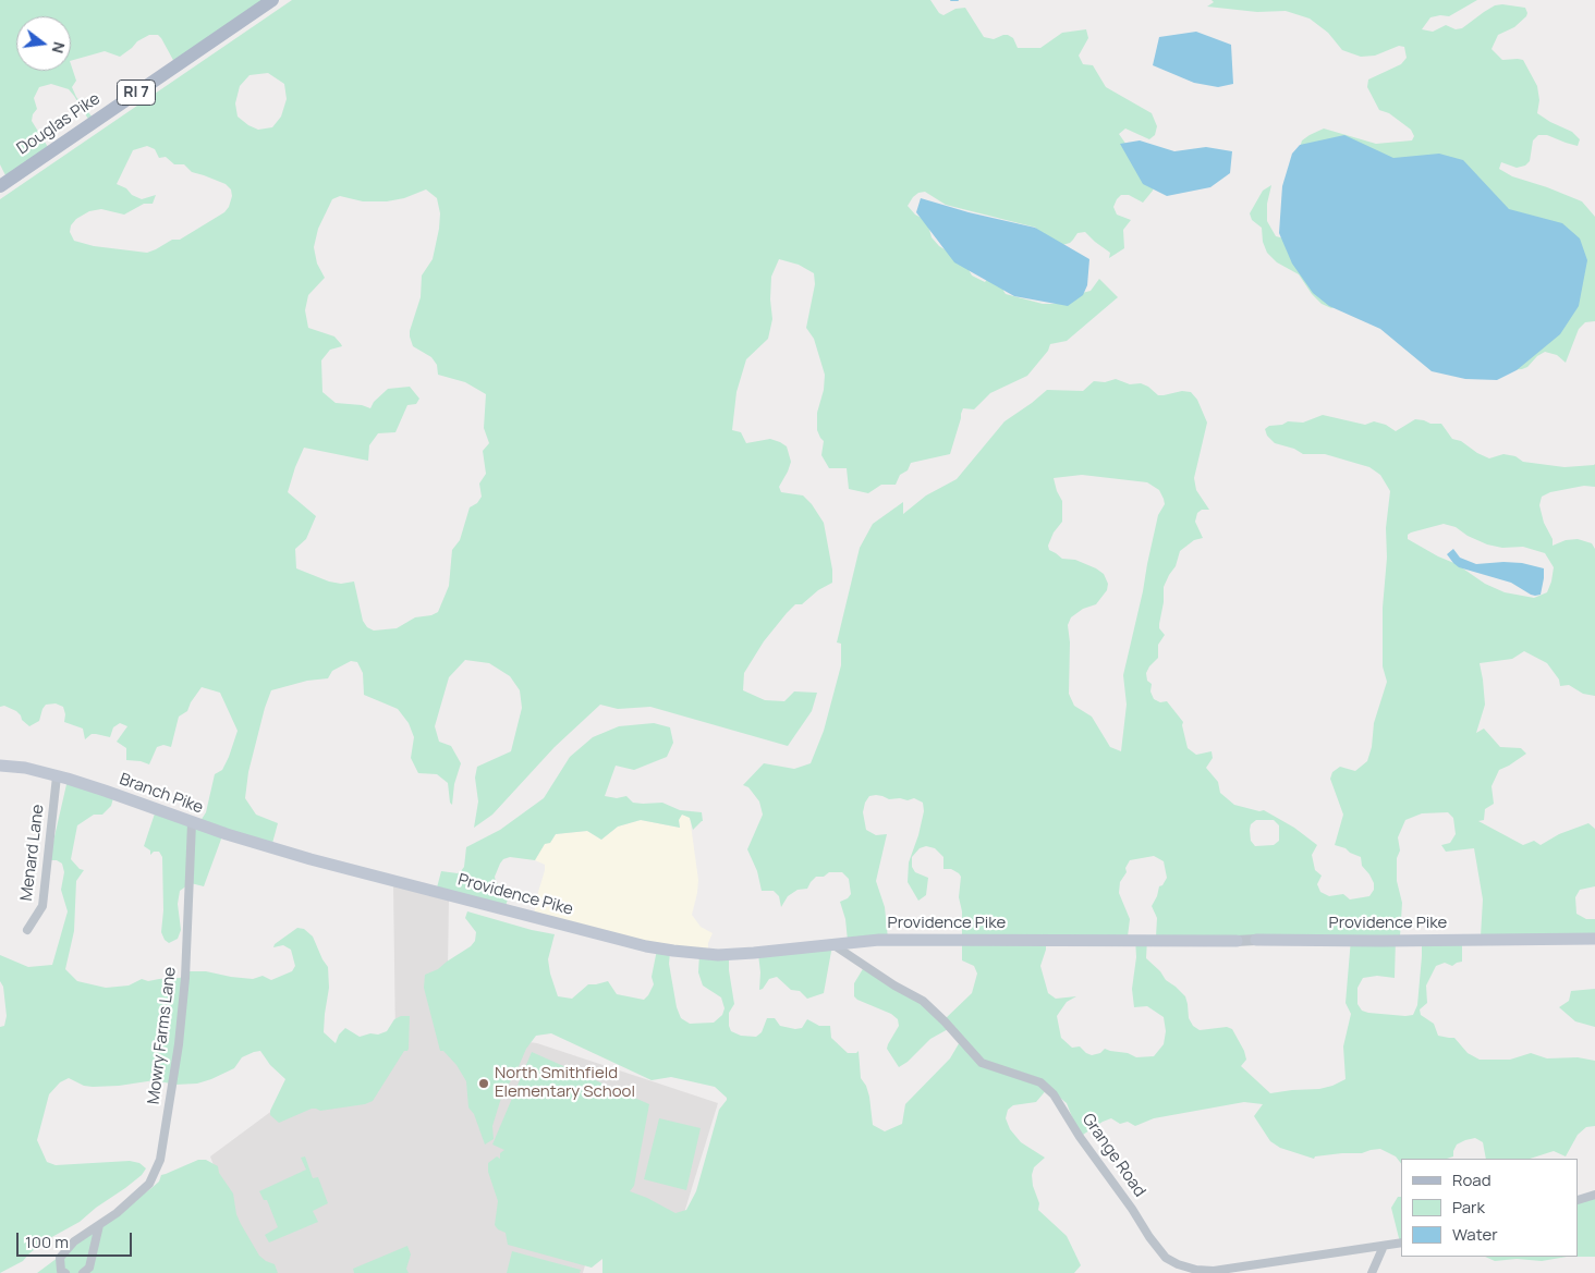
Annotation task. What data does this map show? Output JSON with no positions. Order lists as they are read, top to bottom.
{
  "streets": {
    "main road": [
      "RI 7",
      "Douglas Pike",
      "Branch Pike",
      "Providence Pike"
    ],
    "street": ["Menard Lane", "Mowry Farms Lane", "Grange Road"]
  },
  "crossings": [
    ["Branch Pike", "Menard Lane"],
    ["Branch Pike", "Providence Pike"],
    ["Branch Pike", "Mowry Farms Lane"],
    ["Providence Pike", "Grange Road"]
  ],
  "places": ["North Smithfield Elementary School"],
  "legend": ["Road", "Park", "Water"],
  "scale_bar": "100 m",
  "north": "right"
}
